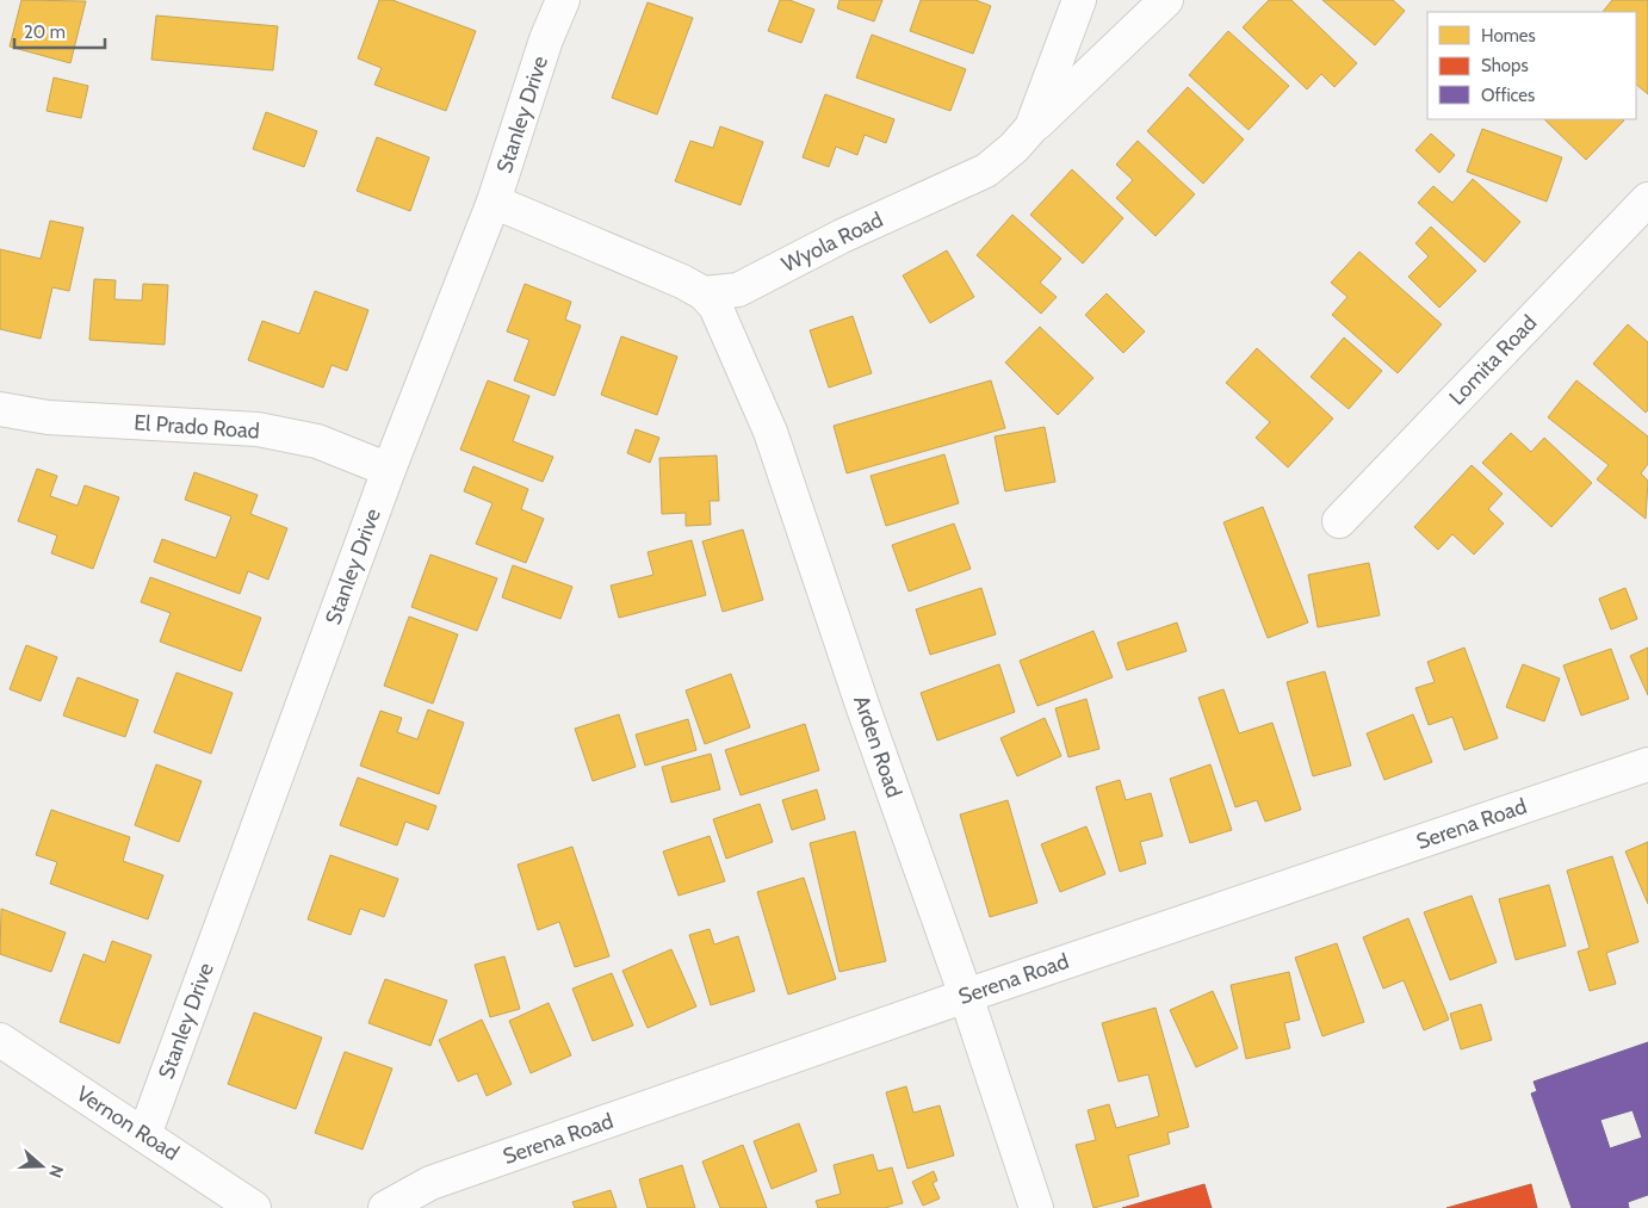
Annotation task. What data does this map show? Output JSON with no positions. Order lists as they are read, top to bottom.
{
  "streets": {
    "street": [
      "Stanley Drive",
      "Wyola Road",
      "Lomita Road",
      "El Prado Road",
      "Arden Road",
      "Serena Road",
      "Vernon Road"
    ]
  },
  "crossings": [
    ["Stanley Drive", "El Prado Road"],
    ["Stanley Drive", "Vernon Road"],
    ["Wyola Road", "Arden Road"],
    ["Arden Road", "Serena Road"]
  ],
  "legend": ["Homes", "Shops", "Offices"],
  "scale_bar": "20 m",
  "north": "right"
}
